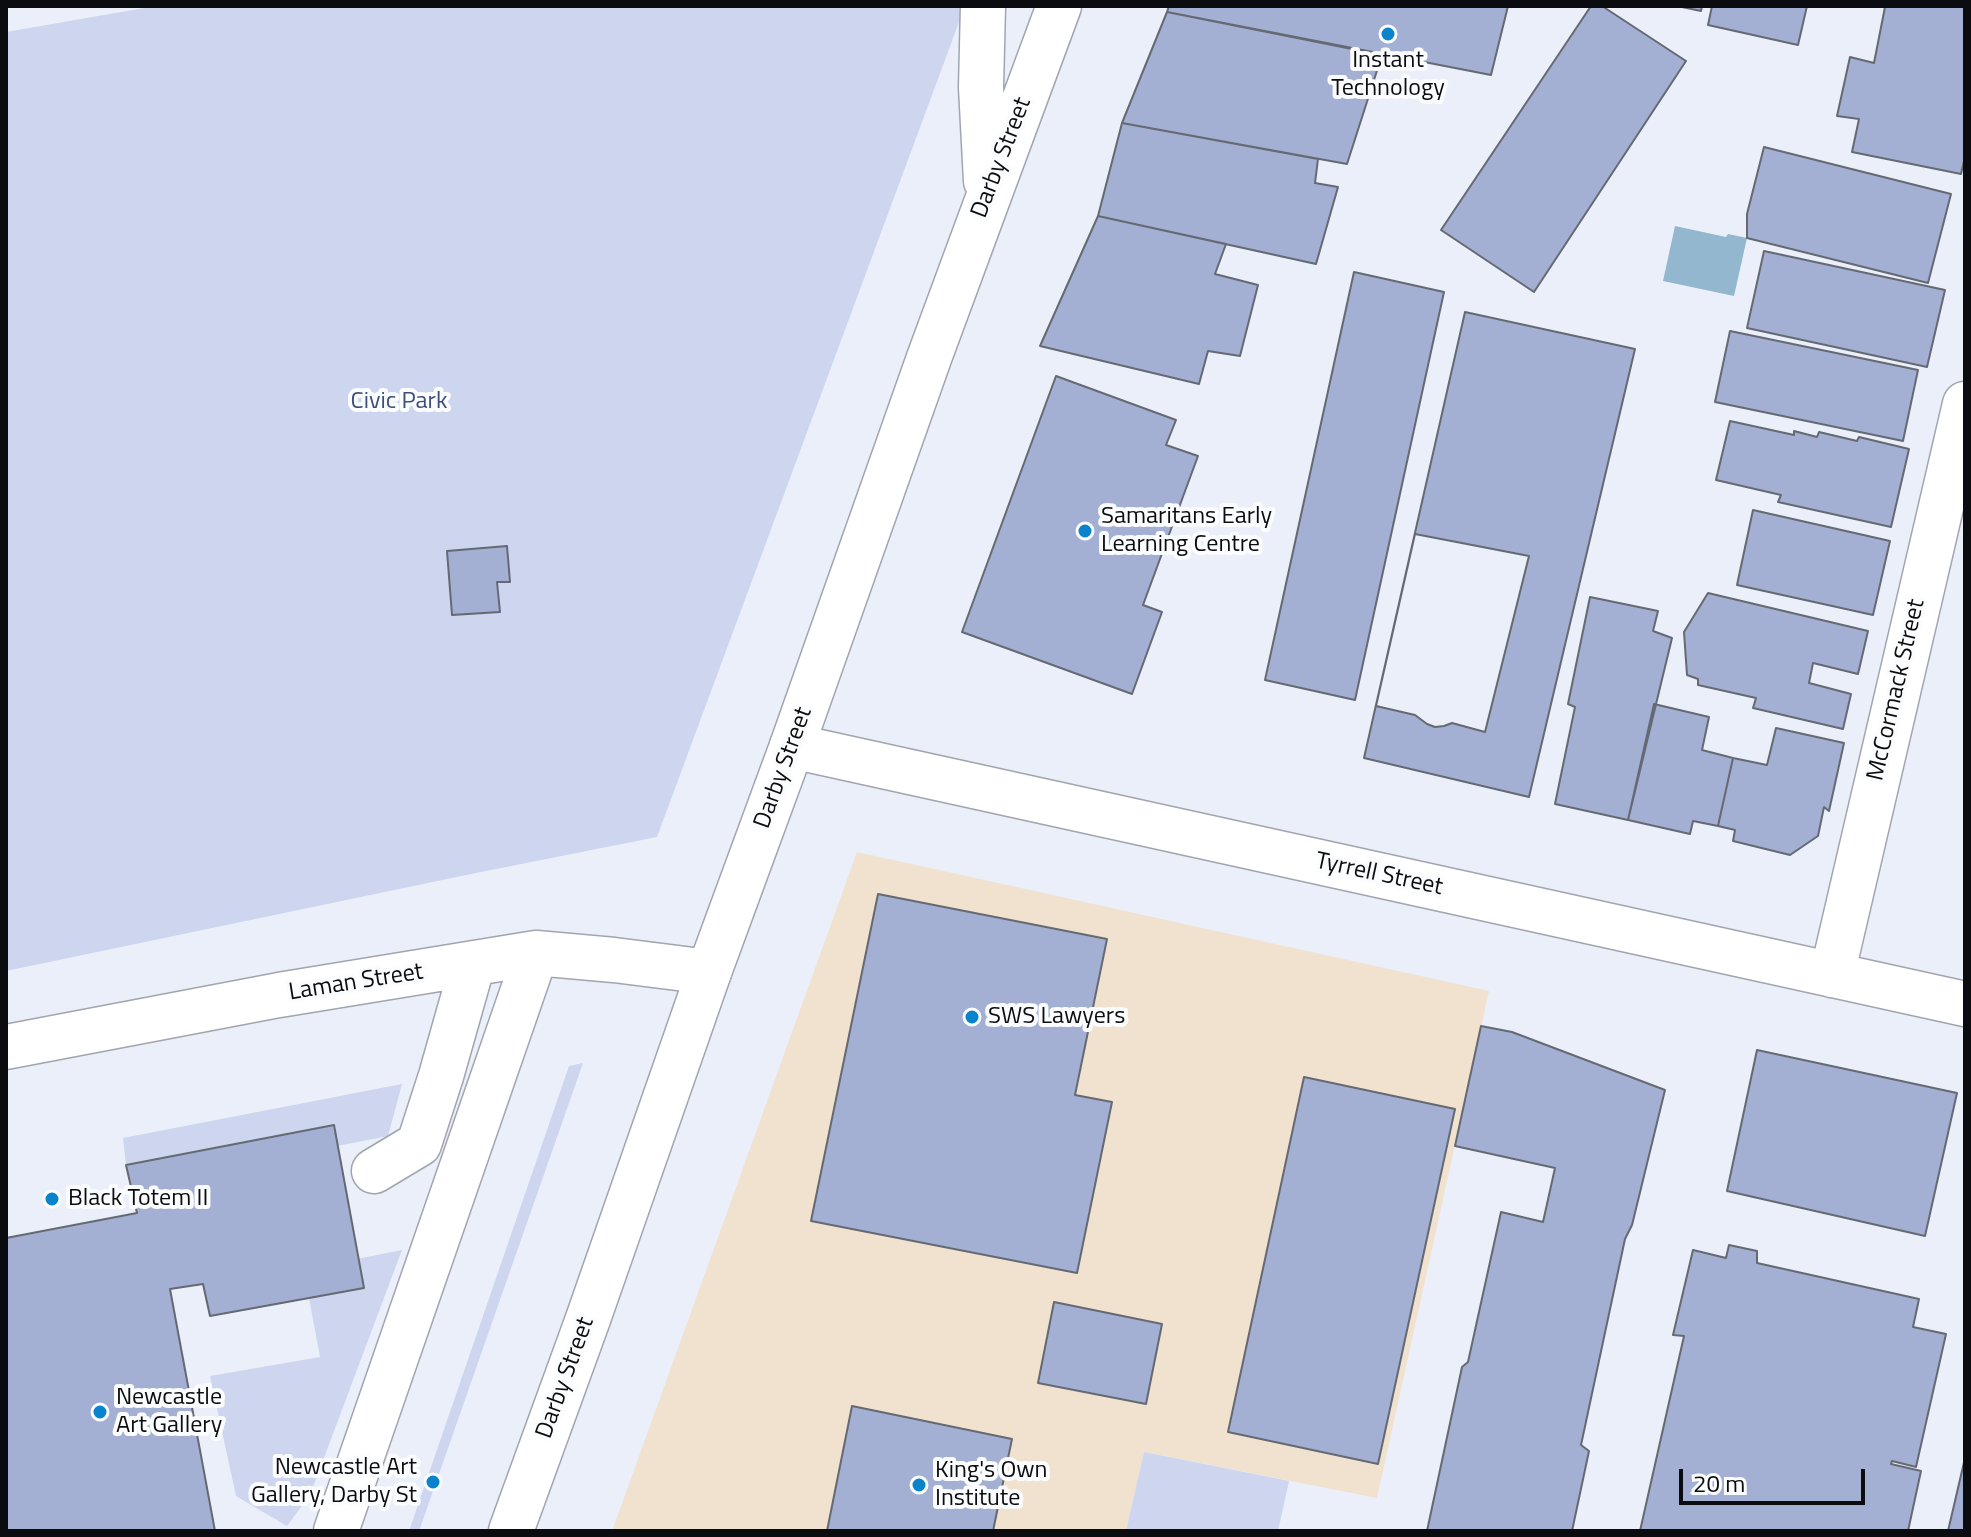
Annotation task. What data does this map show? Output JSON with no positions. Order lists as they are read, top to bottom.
{
  "streets": {
    "street": [
      "Darby Street",
      "McCormack Street",
      "Tyrrell Street",
      "Laman Street"
    ]
  },
  "crossings": [
    ["Darby Street", "Tyrrell Street"],
    ["Darby Street", "Laman Street"],
    ["McCormack Street", "Tyrrell Street"]
  ],
  "parks": ["Civic Park"],
  "places": [
    "Instant Technology",
    "Samaritans Early Learning Centre",
    "SWS Lawyers",
    "Black Totem II",
    "Newcastle Art Gallery",
    "Newcastle Art Gallery, Darby St",
    "King's Own Institute"
  ],
  "scale_bar": "20 m"
}
